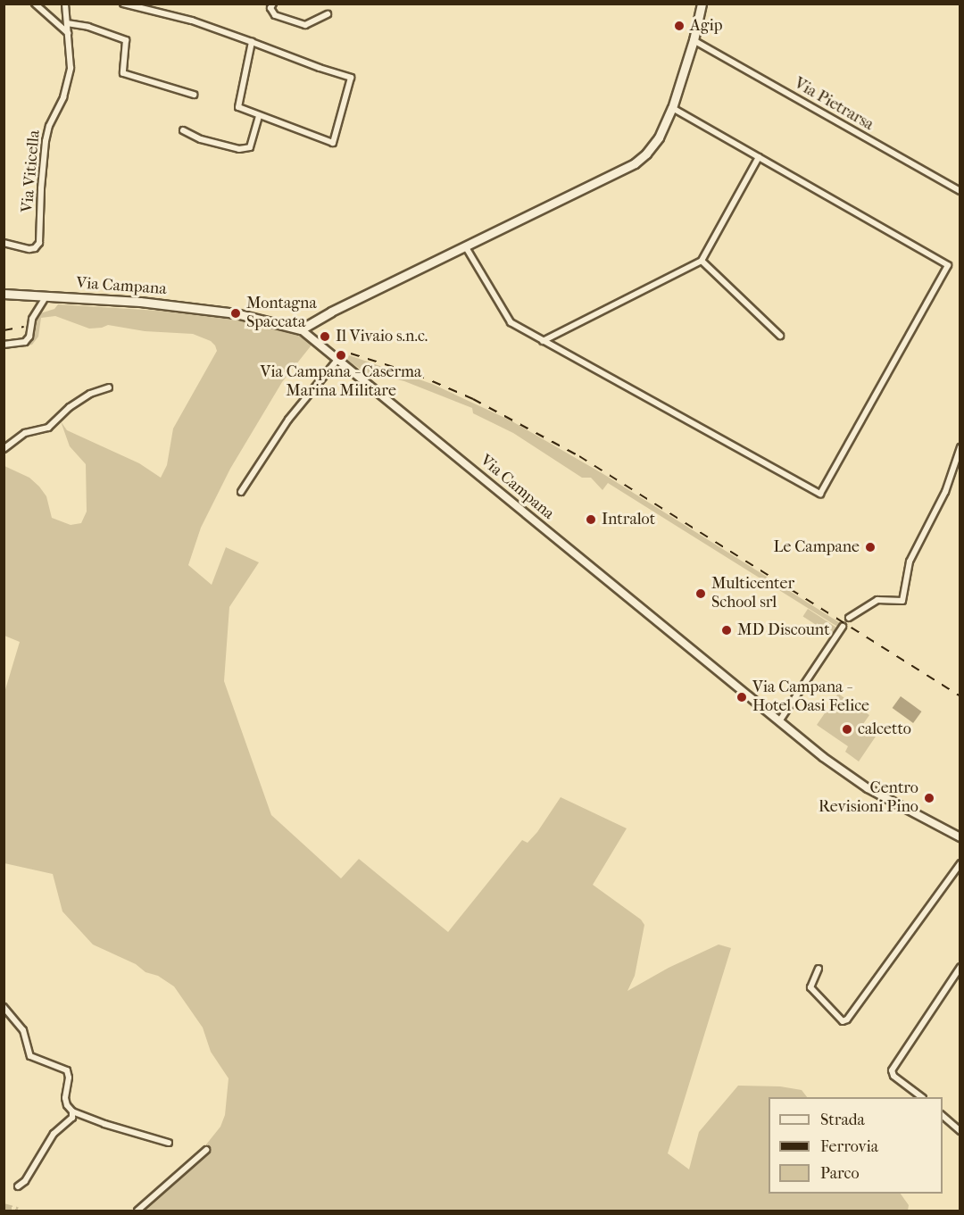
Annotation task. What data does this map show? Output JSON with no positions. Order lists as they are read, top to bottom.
{
  "streets": {
    "main road": ["Via Campana"],
    "street": ["Via Pietrarsa", "Via Viticella"]
  },
  "places": [
    "Agip",
    "Montagna Spaccata",
    "Il Vivaio s.n.c.",
    "Via Campana - Caserma Marina Militare",
    "Intralot",
    "Le Campane",
    "Multicenter School srl",
    "MD Discount",
    "Via Campana - Hotel Oasi Felice",
    "calcetto",
    "Centro Revisioni Pino"
  ],
  "legend": ["Strada", "Ferrovia", "Parco"]
}
